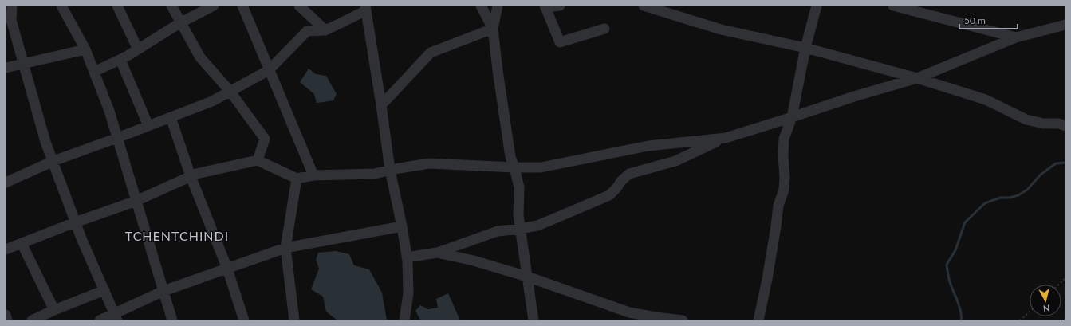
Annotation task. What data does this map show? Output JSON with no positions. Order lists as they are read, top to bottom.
{
  "districts": ["TCHENTCHINDI"],
  "scale_bar": "50 m",
  "north": "bottom"
}
